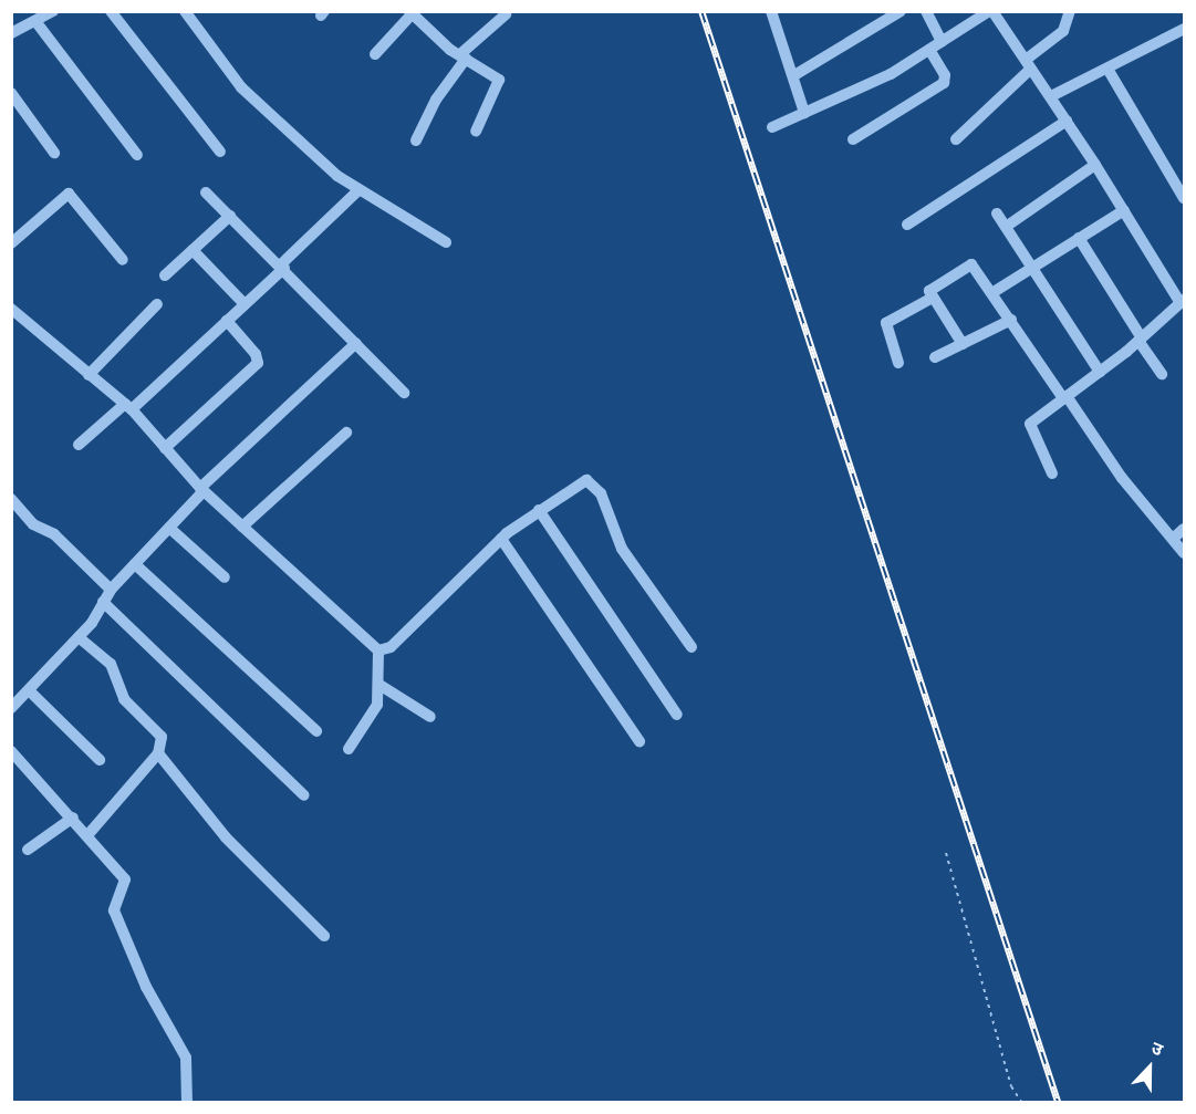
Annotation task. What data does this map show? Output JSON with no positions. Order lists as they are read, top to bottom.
{
  "north": "top"
}
